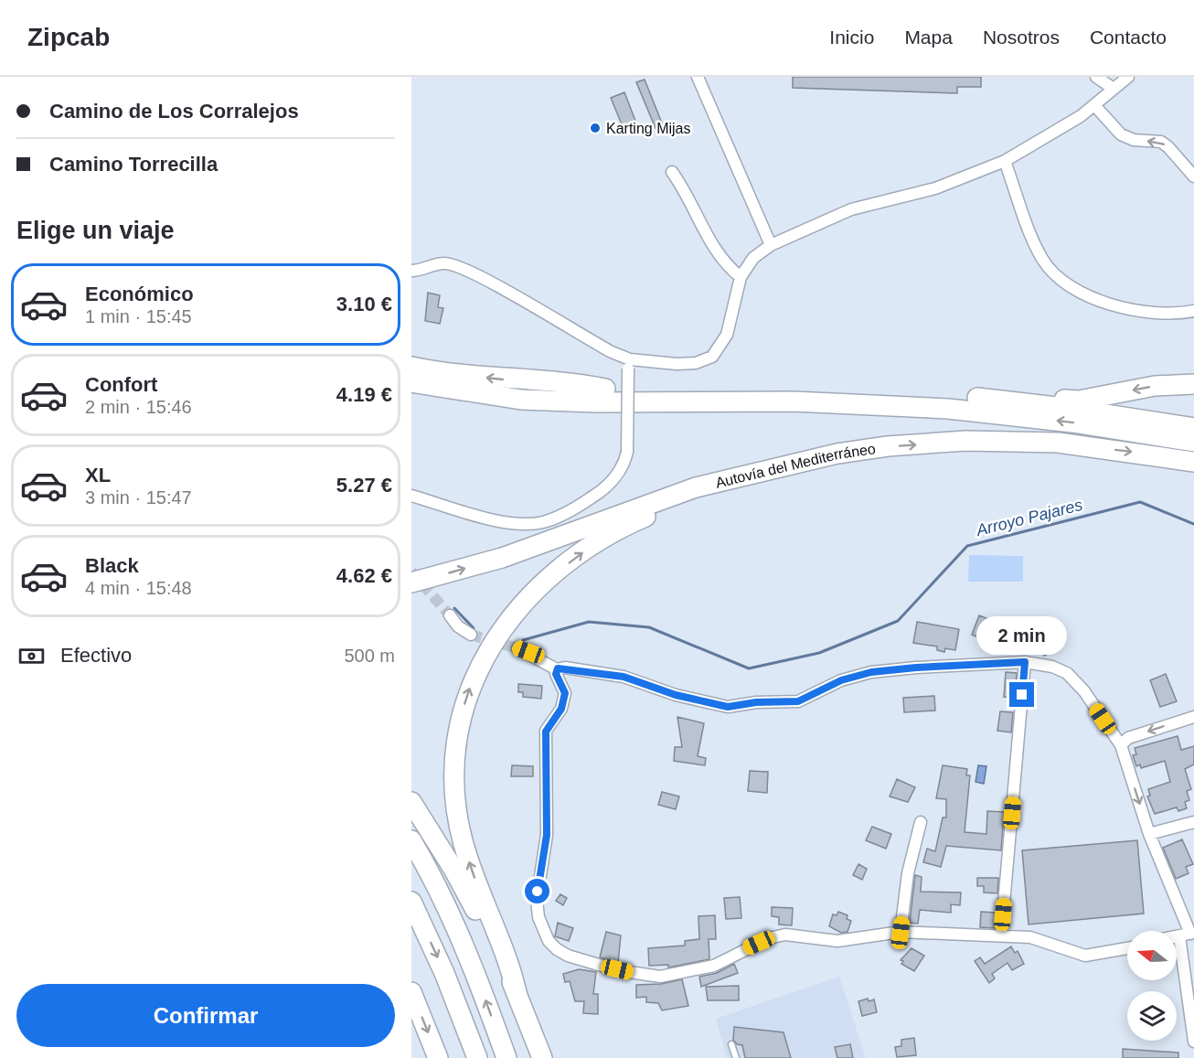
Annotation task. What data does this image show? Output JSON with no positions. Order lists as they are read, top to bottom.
{
  "streets": {
    "highway": ["Autovía del Mediterráneo"]
  },
  "water": ["Arroyo Pajares"],
  "places": ["Karting Mijas"],
  "north": "left",
  "page": {
    "header": "Zipcab",
    "nav": [
      "Inicio",
      "Mapa",
      "Nosotros",
      "Contacto"
    ],
    "banner": ["Camino de Los Corralejos", "Camino Torrecilla"],
    "heading": "Elige un viaje",
    "list": [
      {
        "name": "Económico",
        "note": "1 min · 15:45",
        "value": "3.10 €"
      },
      {
        "name": "Confort",
        "note": "2 min · 15:46",
        "value": "4.19 €"
      },
      {
        "name": "XL",
        "note": "3 min · 15:47",
        "value": "5.27 €"
      },
      {
        "name": "Black",
        "note": "4 min · 15:48",
        "value": "4.62 €"
      }
    ],
    "bubble": "2 min",
    "pay": ["Efectivo", "500 m"],
    "buttons": "Confirmar"
  }
}
